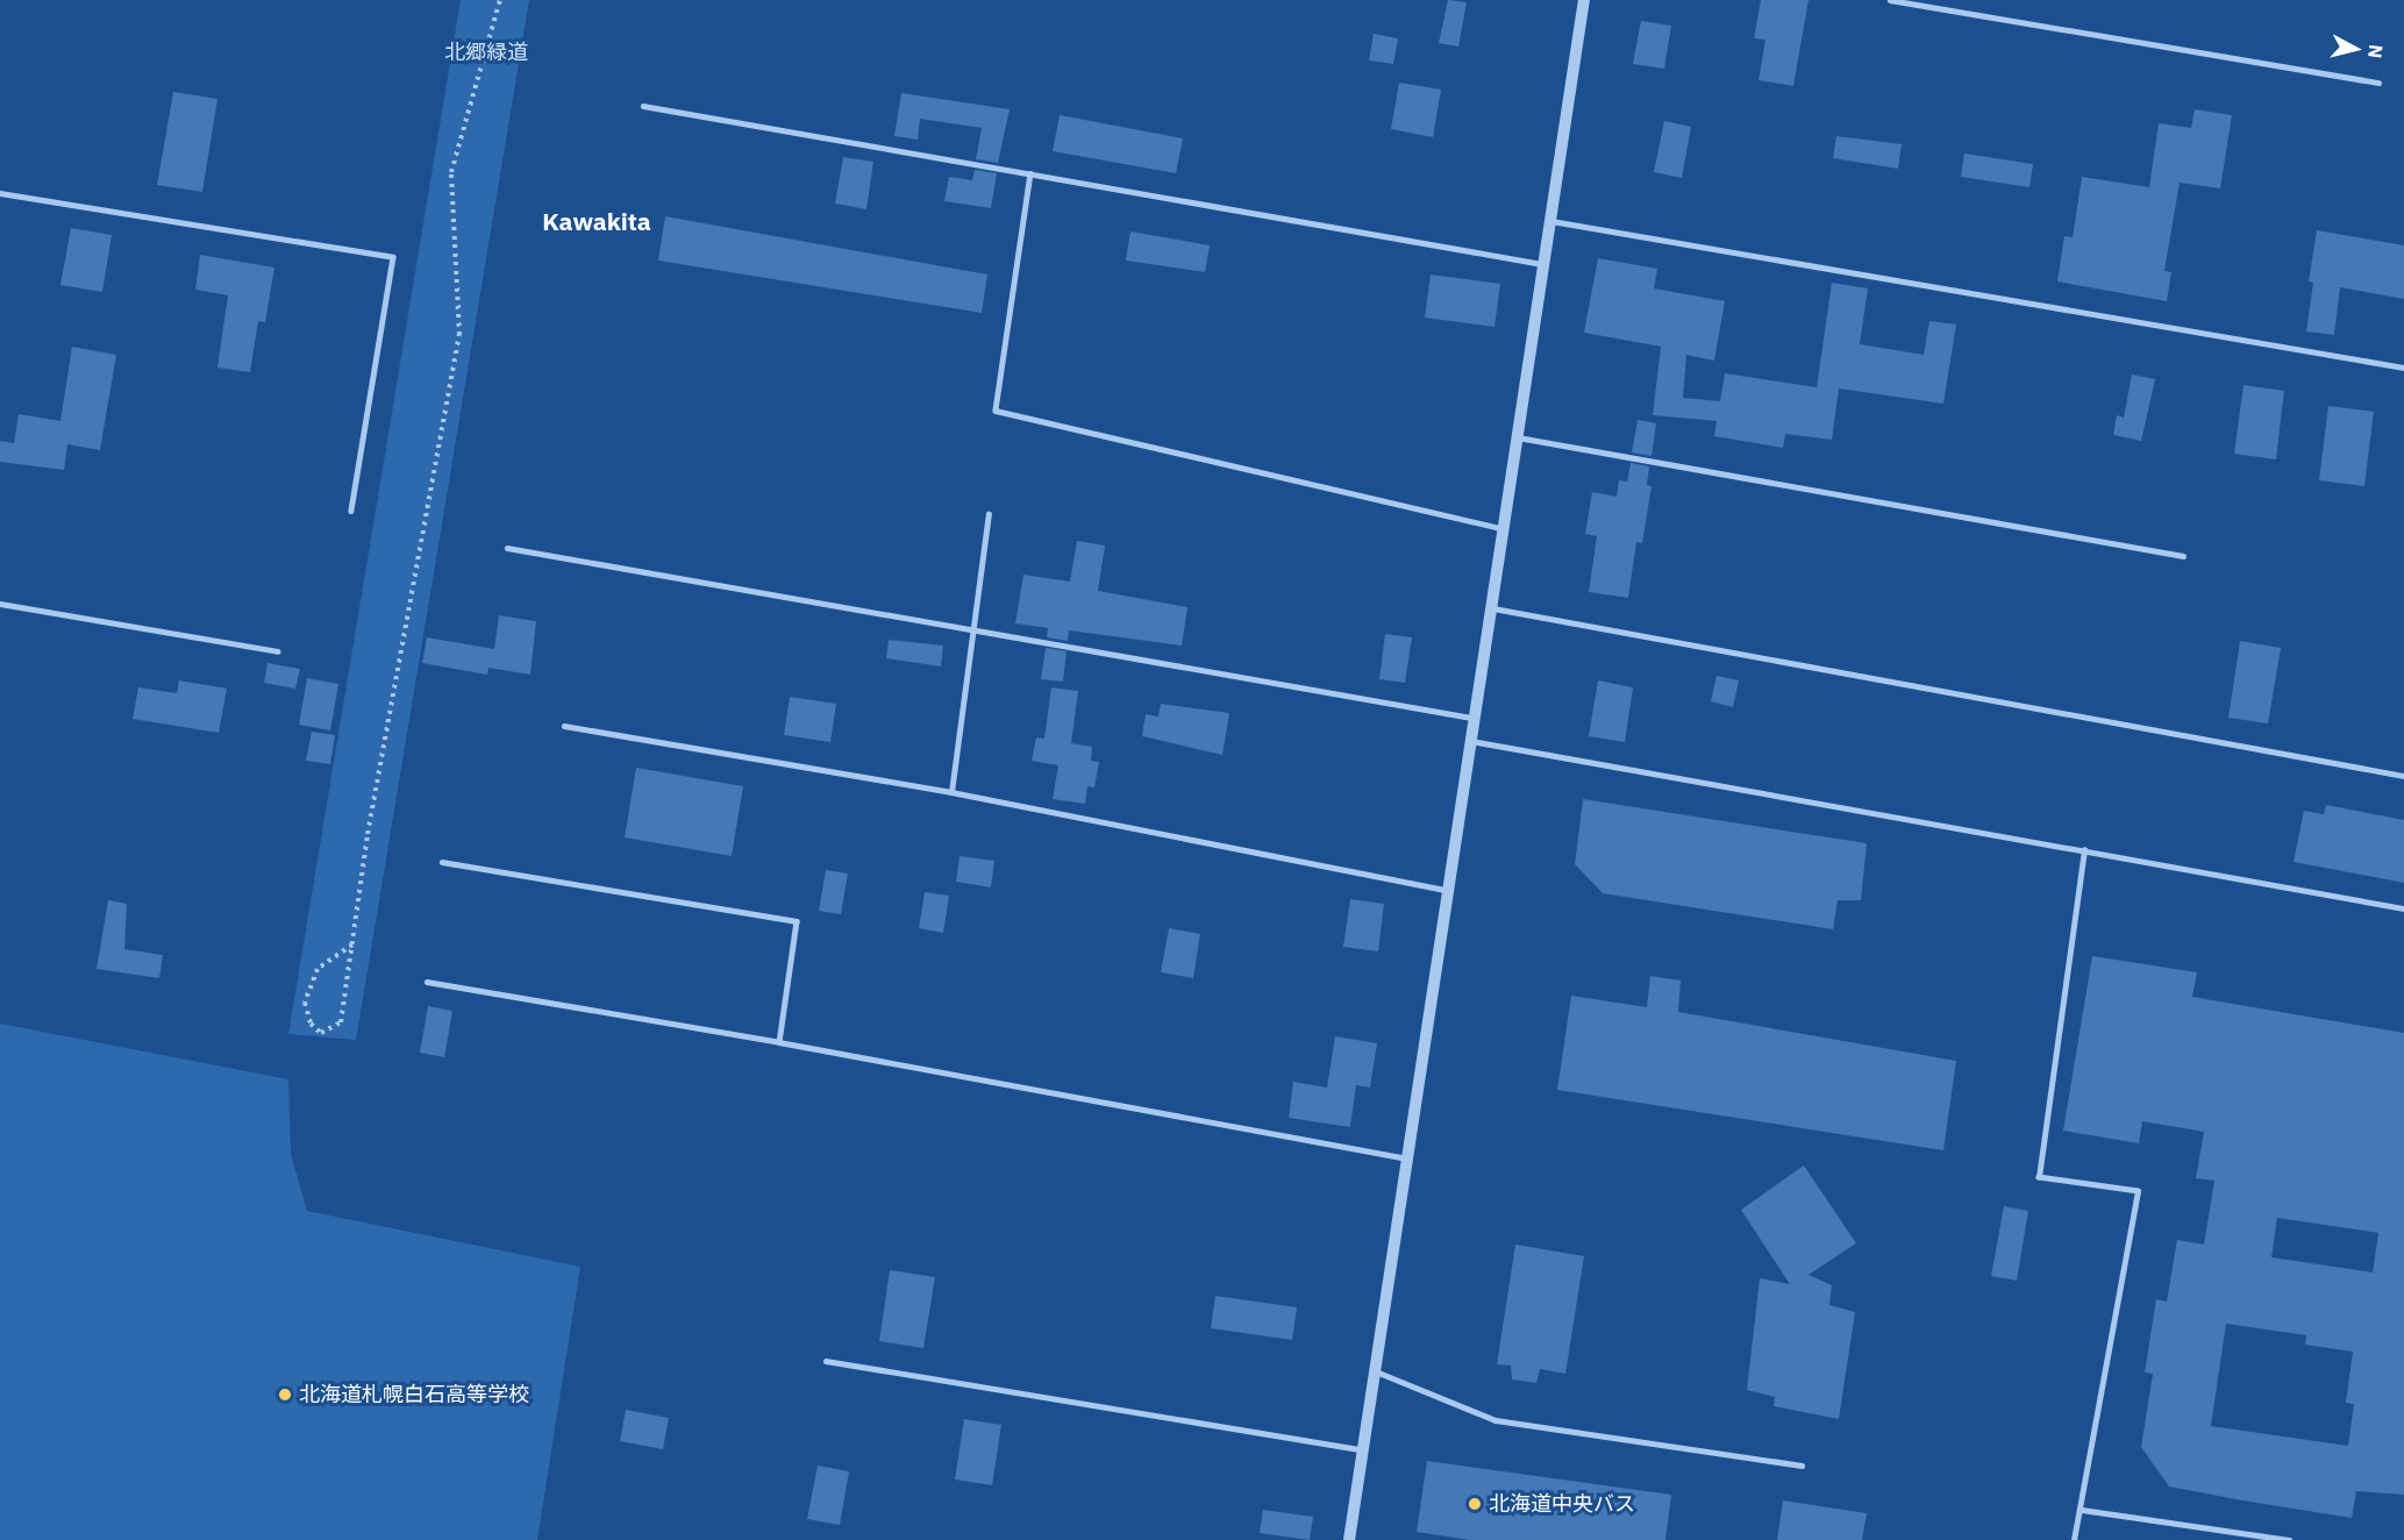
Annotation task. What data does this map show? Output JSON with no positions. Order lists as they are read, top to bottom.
{
  "districts": ["Kawakita"],
  "parks": ["北郷緑道"],
  "places": ["北海道札幌白石高等学校", "北海道中央バス"],
  "north": "right"
}
